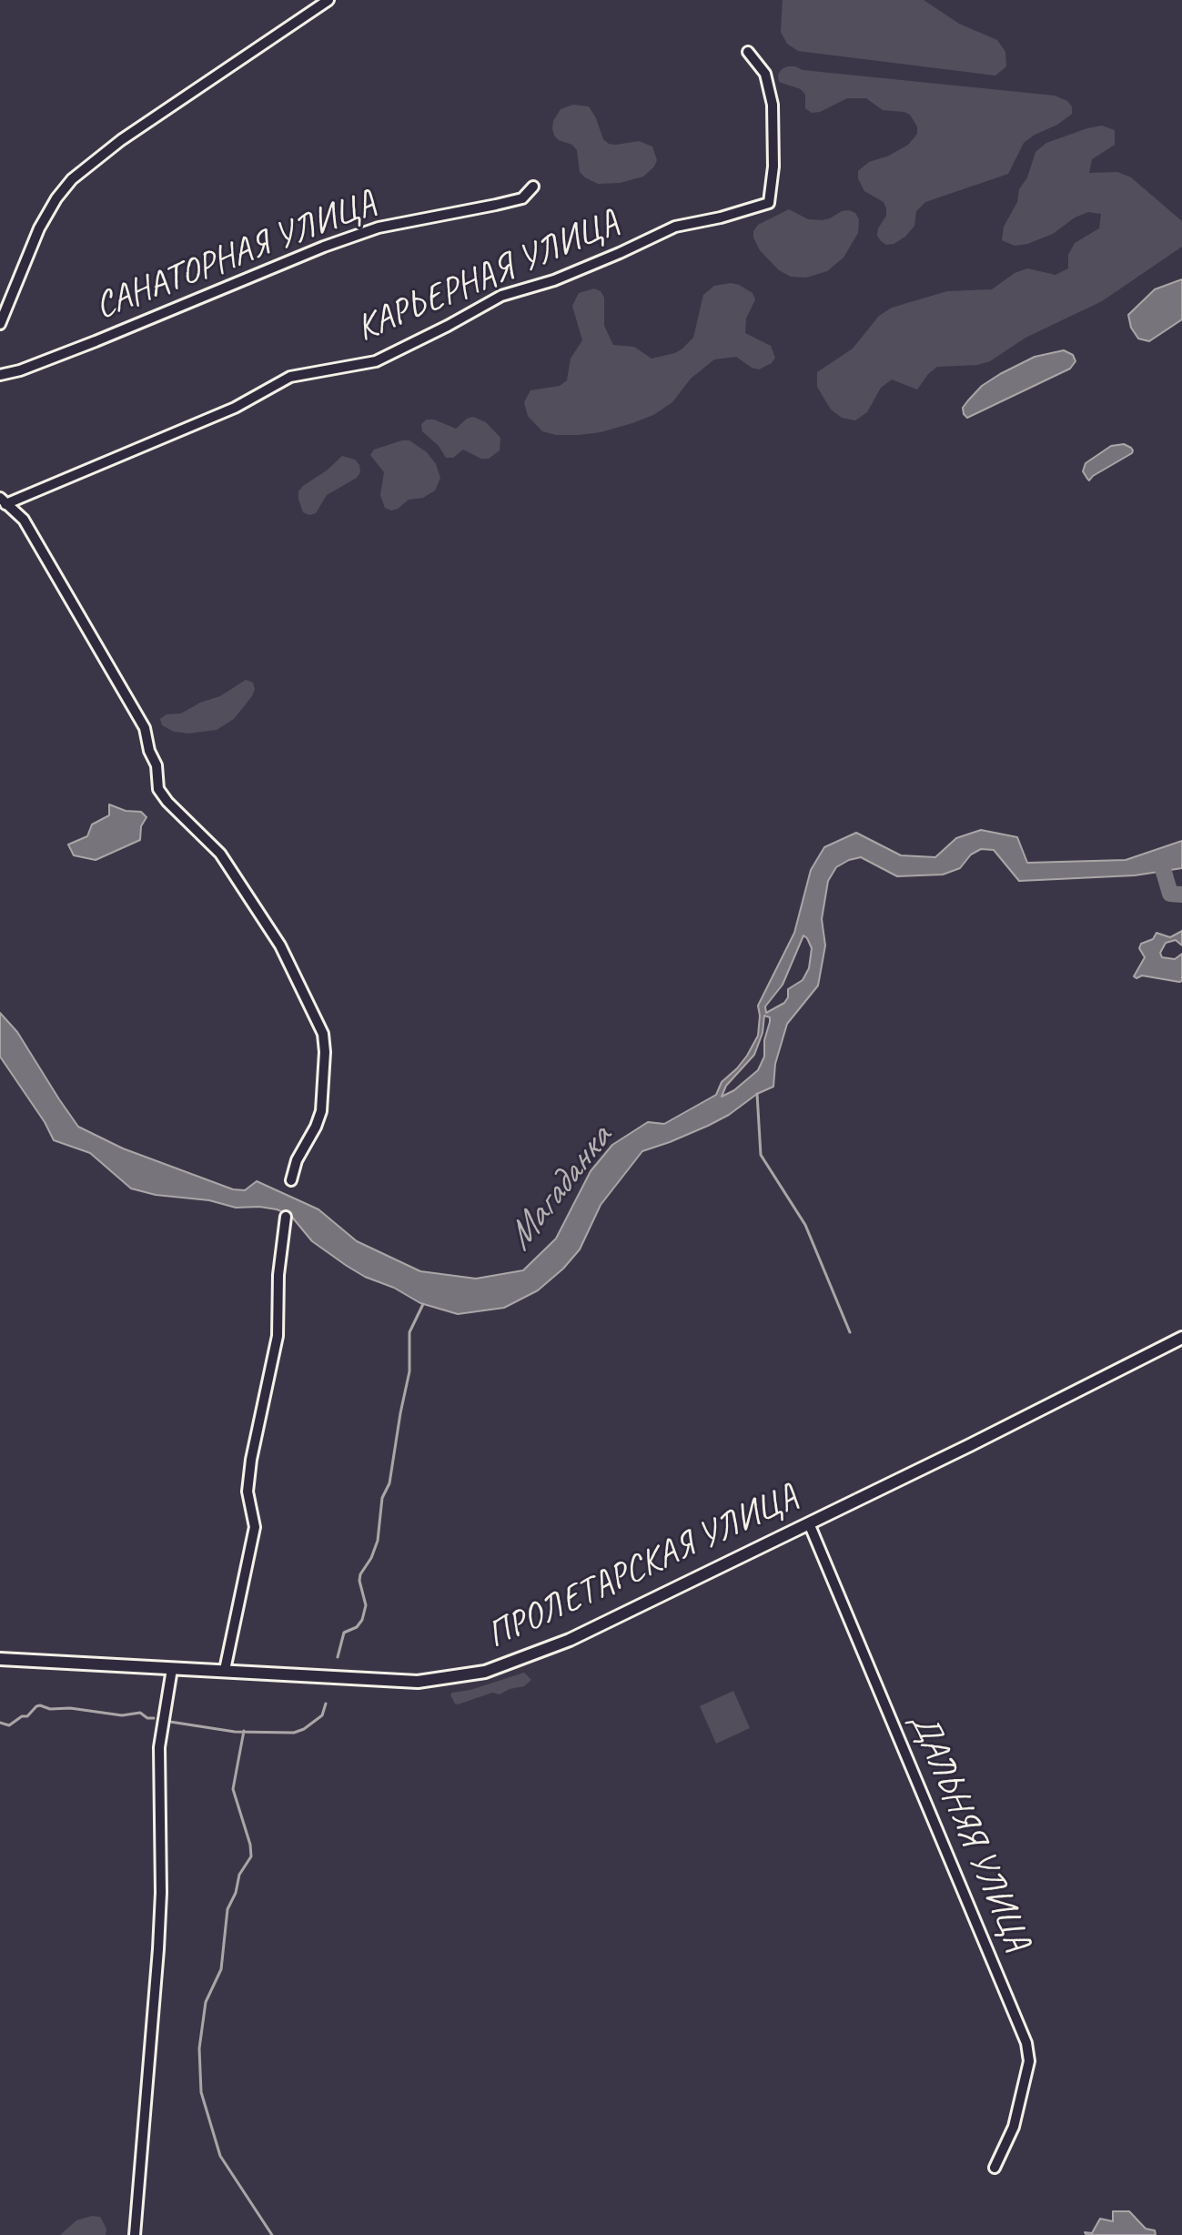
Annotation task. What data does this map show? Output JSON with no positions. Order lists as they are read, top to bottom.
{
  "streets": {
    "main road": ["ПРОЛЕТАРСКАЯ УЛИЦА"],
    "street": ["САНАТОРНАЯ УЛИЦА", "КАРЬЕРНАЯ УЛИЦА", "ДАЛЬНЯЯ УЛИЦА"]
  },
  "crossings": [
    ["ПРОЛЕТАРСКАЯ УЛИЦА", "ДАЛЬНЯЯ УЛИЦА"]
  ],
  "water": ["Магаданка"]
}
